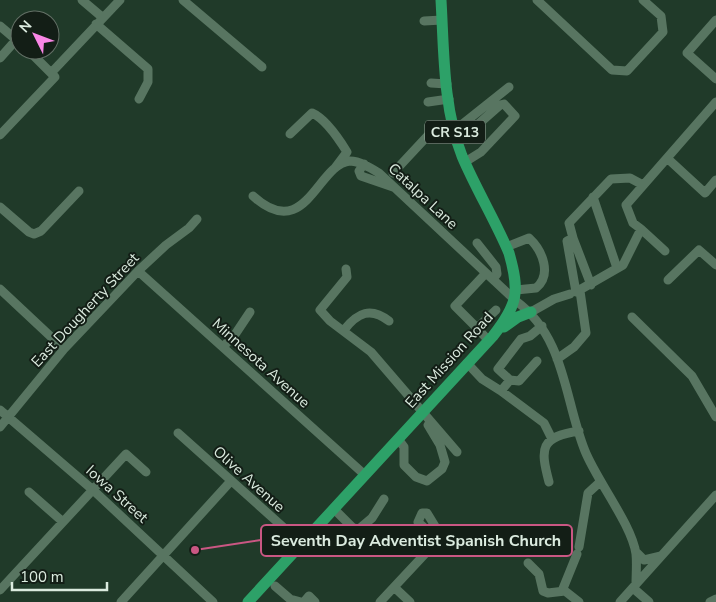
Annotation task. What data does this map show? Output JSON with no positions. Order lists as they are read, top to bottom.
{
  "streets": {
    "main road": ["CR S13", "East Mission Road"],
    "street": [
      "Catalpa Lane",
      "East Dougherty Street",
      "Minnesota Avenue",
      "Olive Avenue",
      "Iowa Street"
    ]
  },
  "crossings": [
    ["CR S13", "Catalpa Lane"],
    ["CR S13", "East Mission Road"],
    ["Catalpa Lane", "East Mission Road"],
    ["East Dougherty Street", "Minnesota Avenue"],
    ["East Dougherty Street", "Iowa Street"],
    ["East Mission Road", "Minnesota Avenue"],
    ["East Mission Road", "Olive Avenue"]
  ],
  "places": ["Seventh Day Adventist Spanish Church"],
  "scale_bar": "100 m",
  "north": "top left"
}
